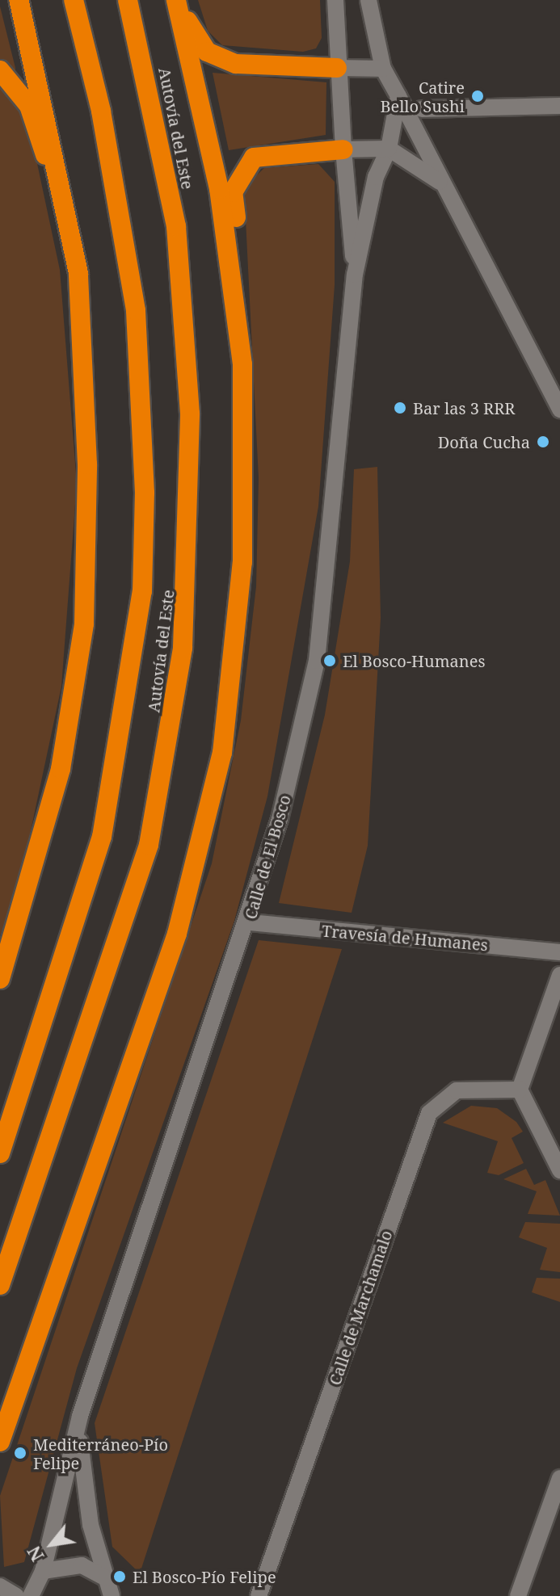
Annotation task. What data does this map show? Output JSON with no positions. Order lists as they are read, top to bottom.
{
  "streets": {
    "highway": ["Autovía del Este"],
    "street": ["Calle de El Bosco", "Travesía de Humanes", "Calle de Marchamalo"]
  },
  "crossings": [
    ["Calle de El Bosco", "Travesía de Humanes"]
  ],
  "places": [
    "Catire Bello Sushi",
    "Bar las 3 RRR",
    "Doña Cucha",
    "El Bosco-Humanes",
    "Mediterráneo-Pío Felipe",
    "El Bosco-Pío Felipe"
  ],
  "north": "bottom left"
}
